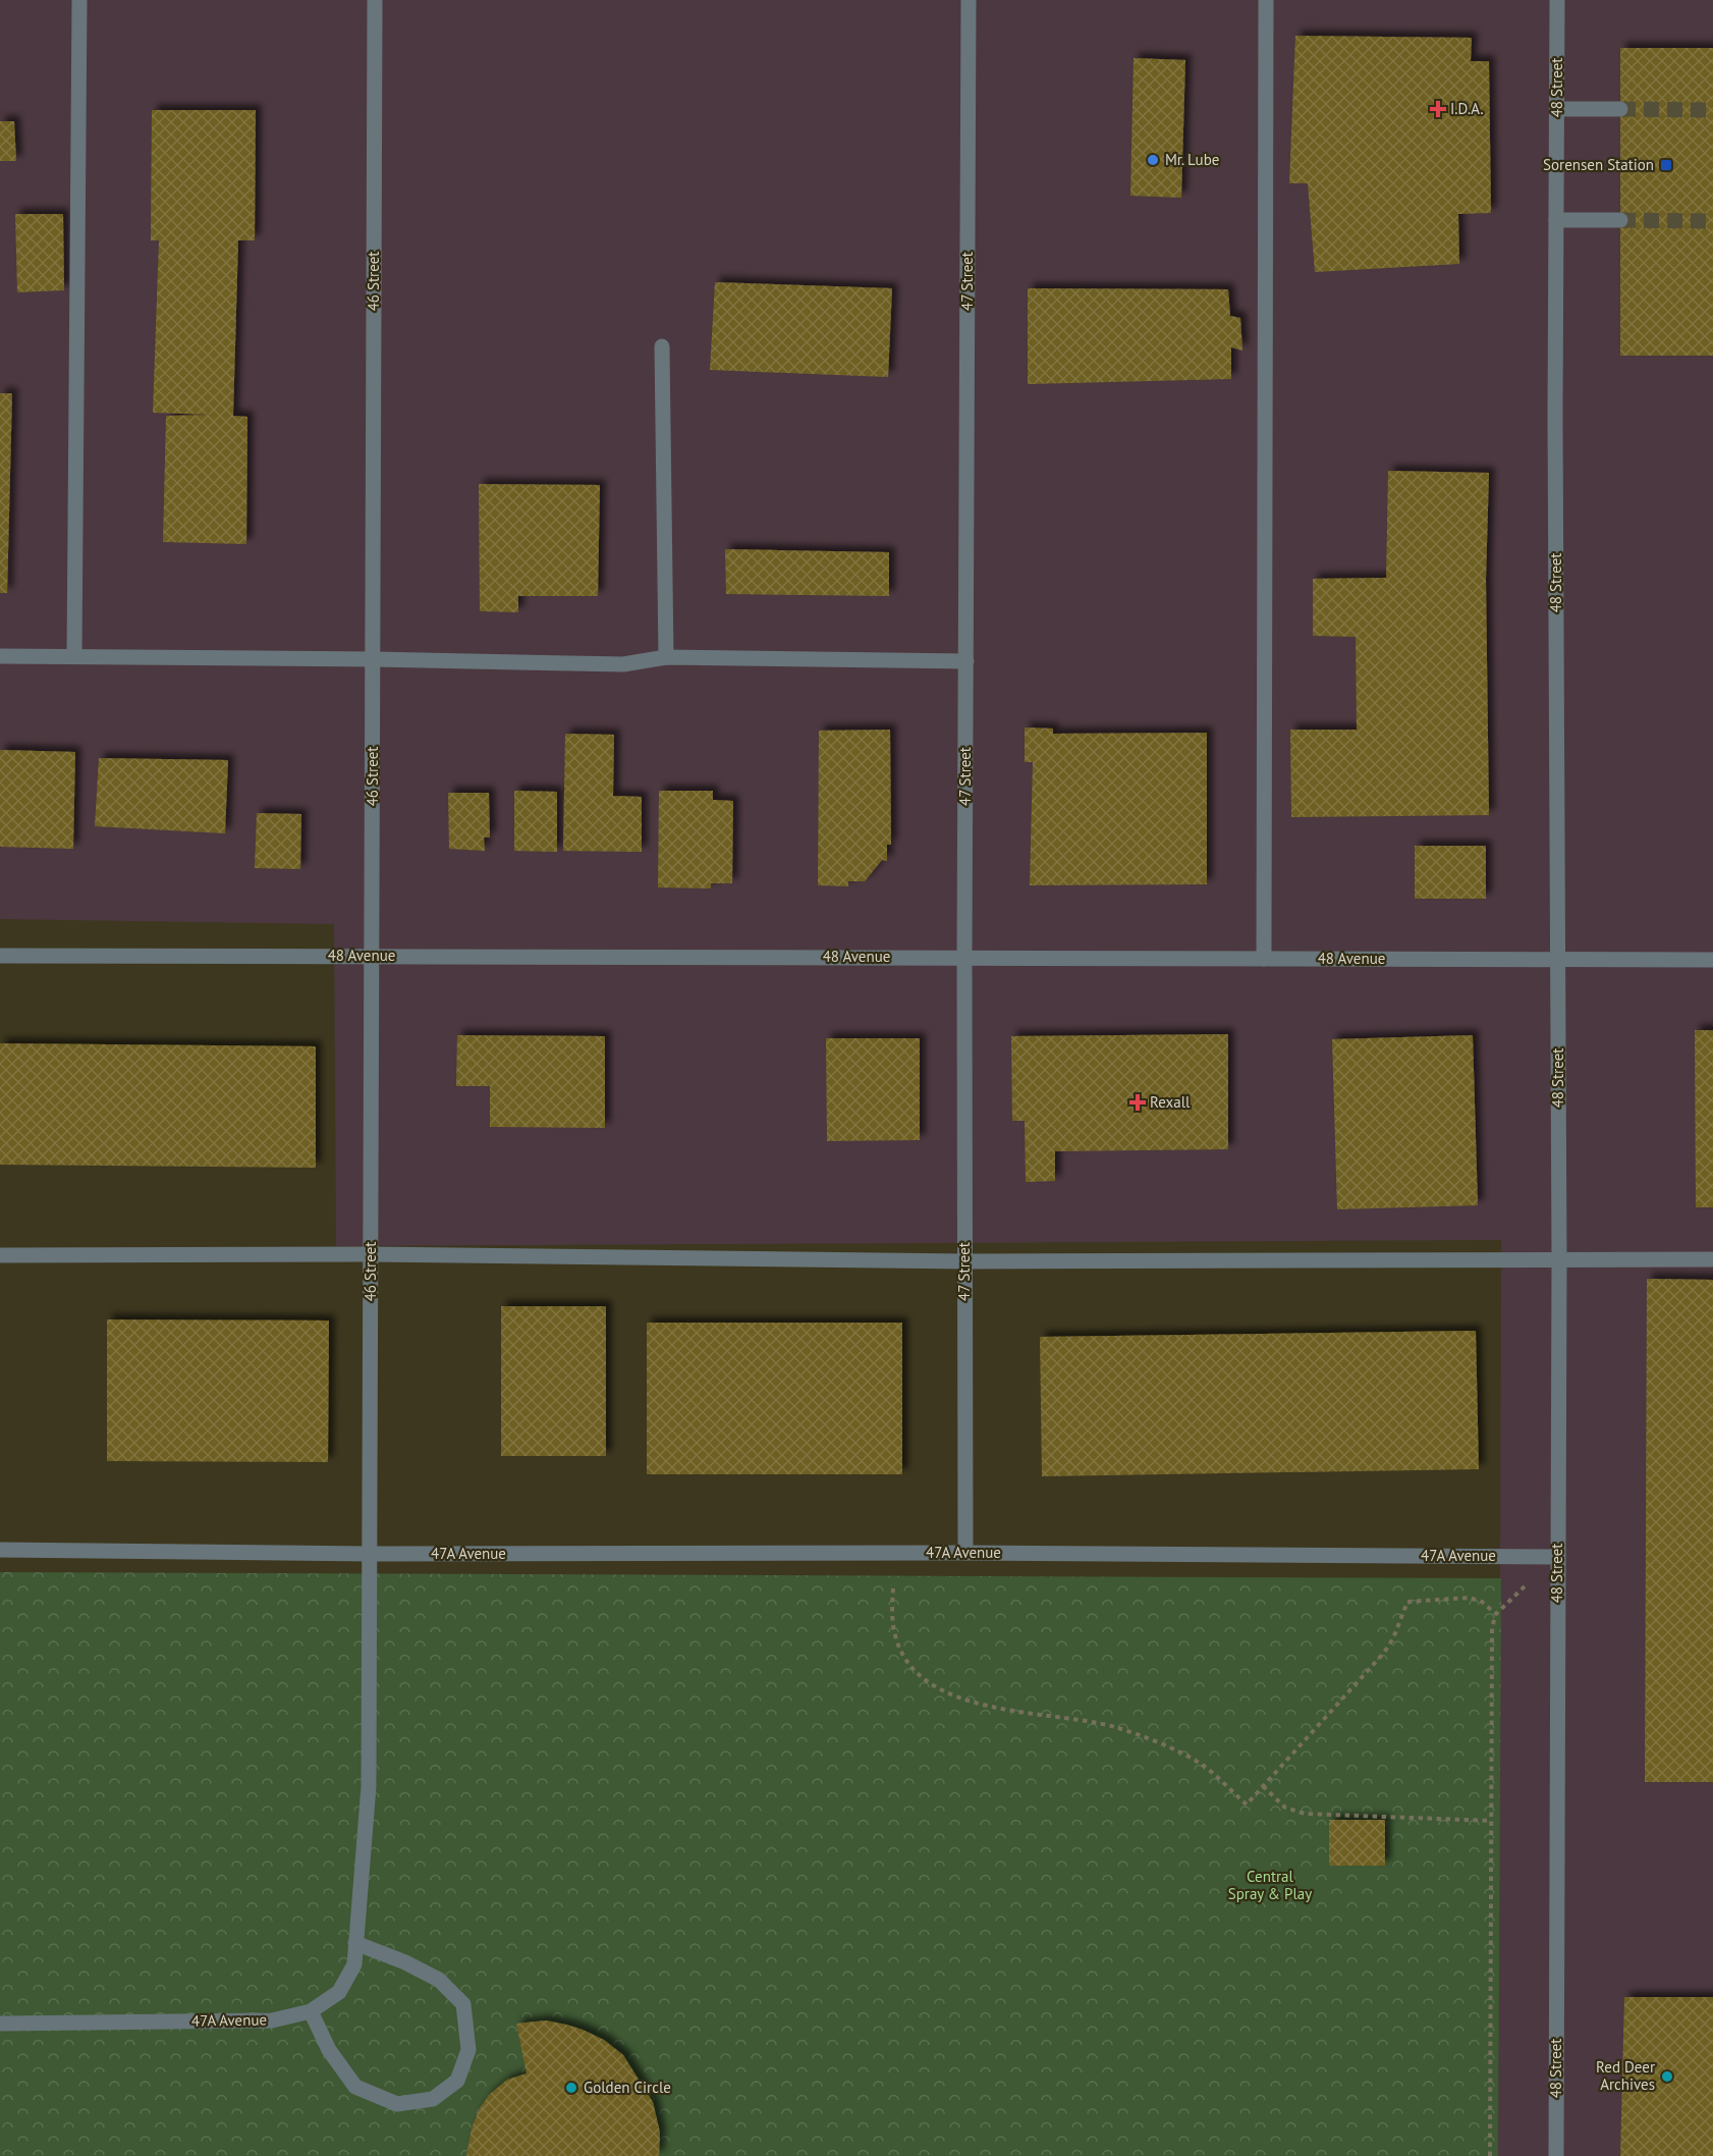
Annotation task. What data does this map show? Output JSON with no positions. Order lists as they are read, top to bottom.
{
  "streets": {
    "street": [
      "48 Street",
      "46 Street",
      "47 Street",
      "48 Avenue",
      "47A Avenue"
    ]
  },
  "crossings": [
    ["48 Street", "48 Avenue"],
    ["48 Street", "47A Avenue"],
    ["46 Street", "48 Avenue"],
    ["46 Street", "47A Avenue"],
    ["47 Street", "48 Avenue"],
    ["47 Street", "47A Avenue"]
  ],
  "parks": ["Central Spray & Play"],
  "places": {
    "health": ["I.D.A.", "Rexall"],
    "other": ["Mr. Lube", "Red Deer Archives", "Golden Circle"],
    "transit": ["Sorensen Station"]
  }
}
